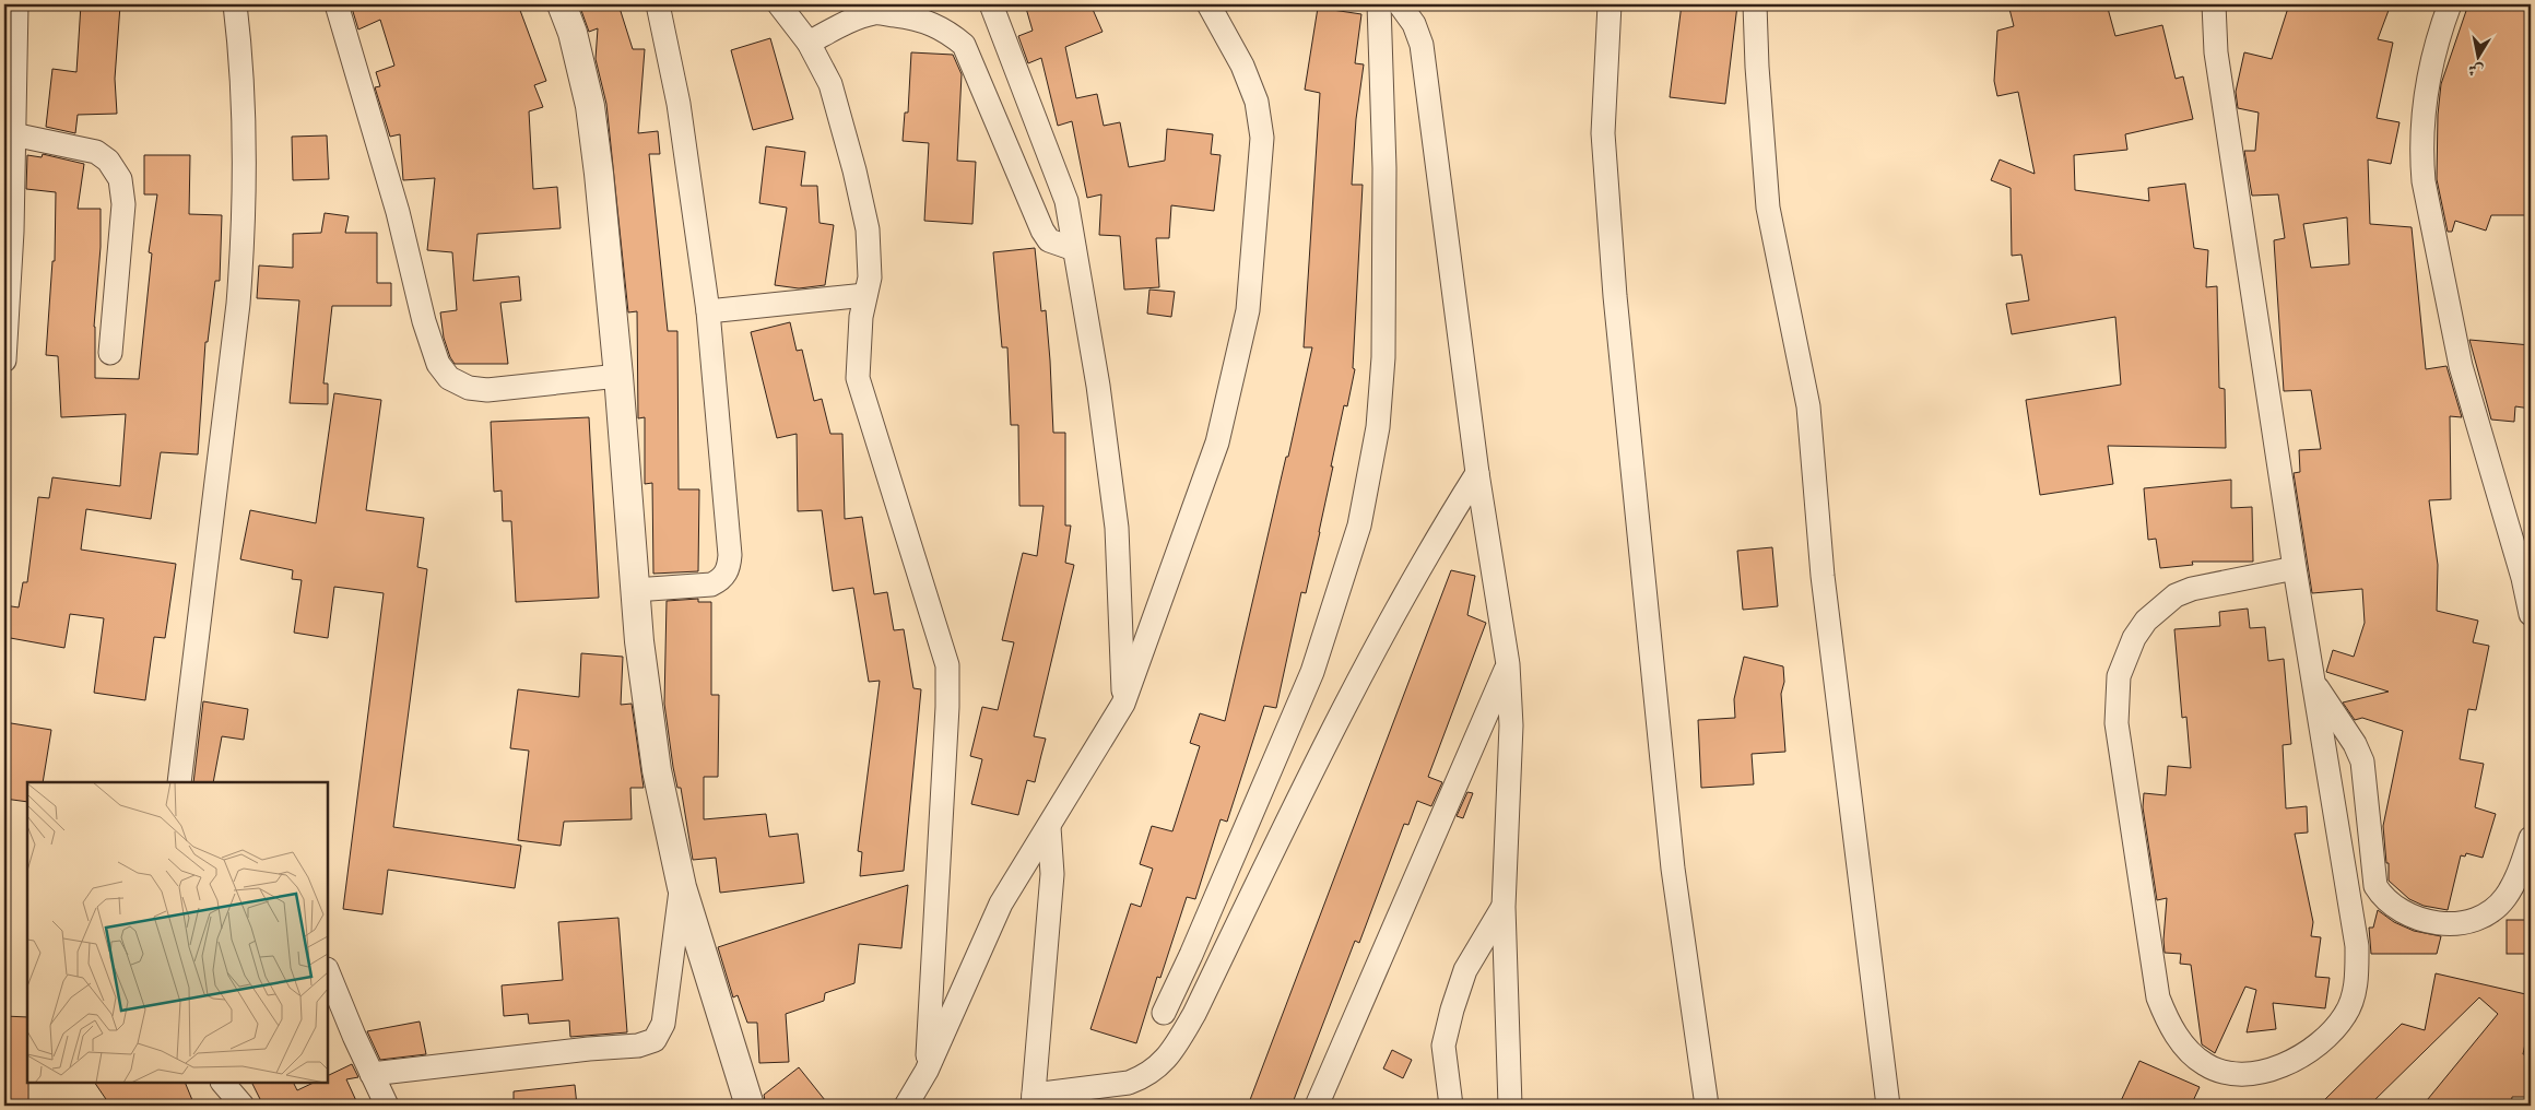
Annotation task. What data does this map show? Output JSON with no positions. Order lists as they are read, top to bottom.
{
  "north": "bottom"
}
